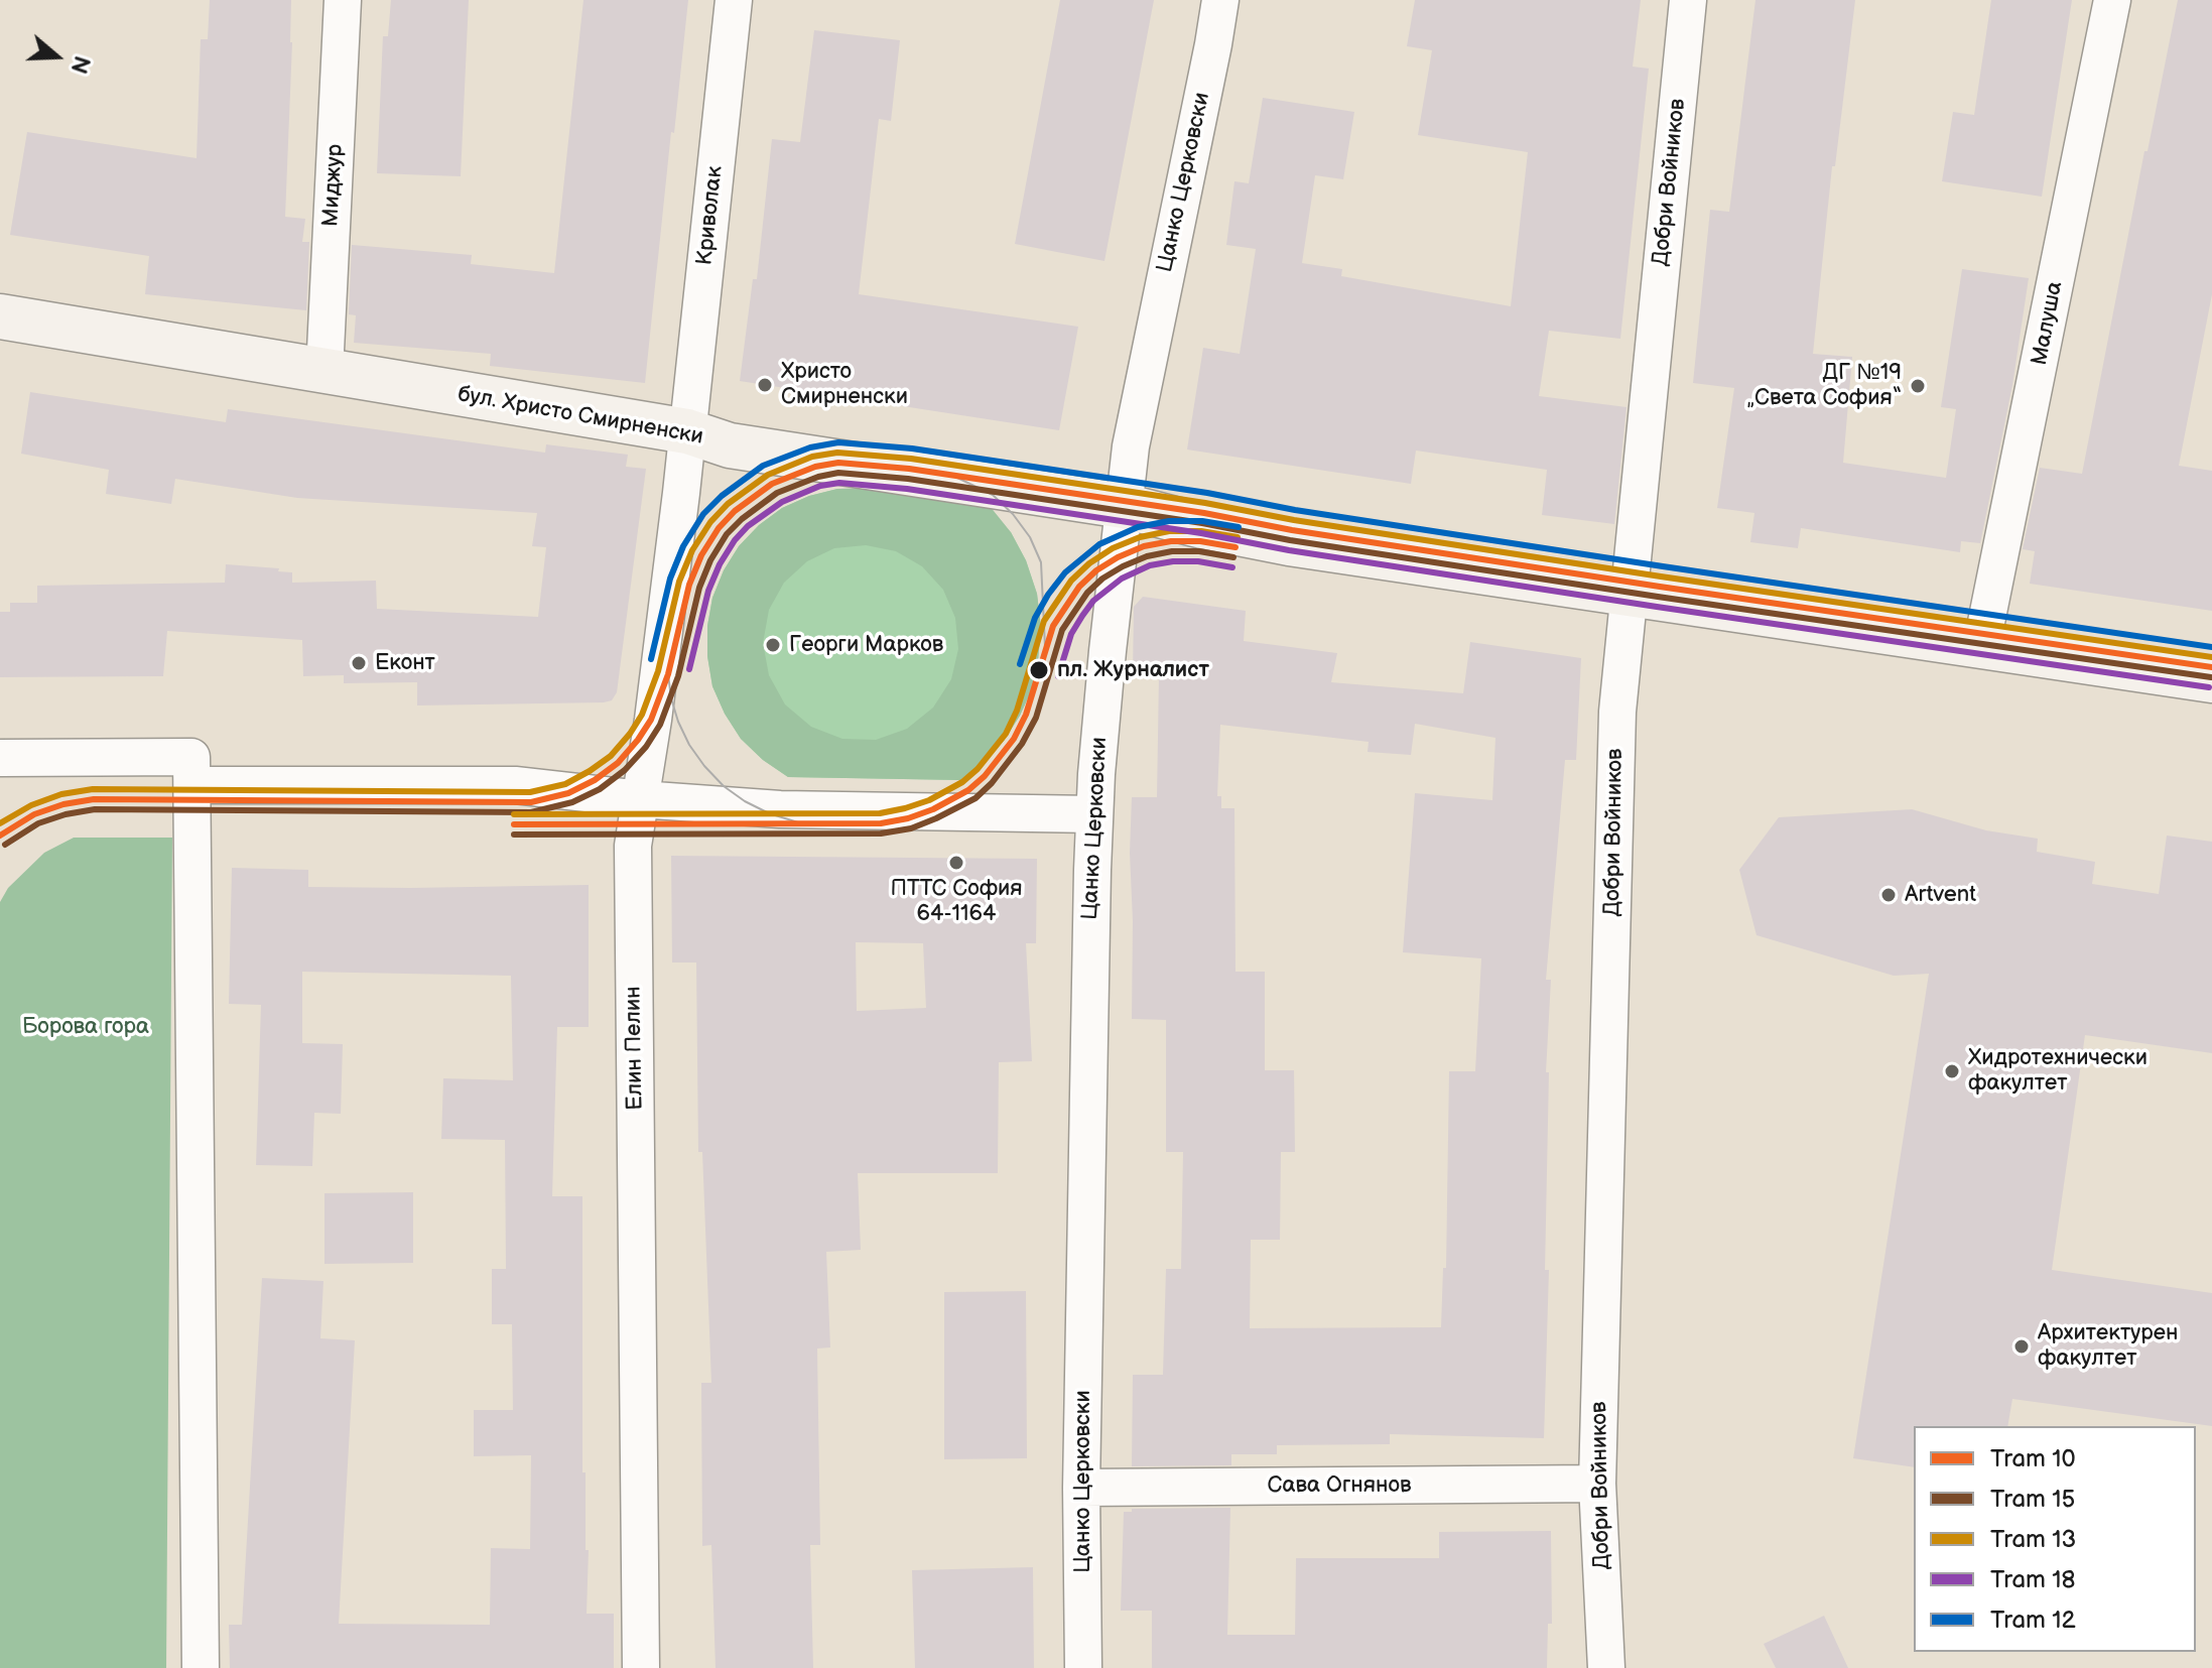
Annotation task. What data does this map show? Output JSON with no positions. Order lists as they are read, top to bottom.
{
  "streets": {
    "street": [
      "Цанко Церковски",
      "Добри Войников",
      "Миджур",
      "Криволак",
      "Малуша",
      "бул. Христо Смирненски",
      "Елин Пелин",
      "Сава Огнянов"
    ]
  },
  "crossings": [
    ["Цанко Церковски", "бул. Христо Смирненски"],
    ["Цанко Церковски", "Сава Огнянов"],
    ["Добри Войников", "бул. Христо Смирненски"],
    ["Добри Войников", "Сава Огнянов"],
    ["Миджур", "бул. Христо Смирненски"],
    ["Криволак", "бул. Христо Смирненски"],
    ["Криволак", "Елин Пелин"],
    ["Малуша", "бул. Христо Смирненски"],
    ["бул. Христо Смирненски", "Елин Пелин"]
  ],
  "parks": ["Борова гора"],
  "places": [
    "Христо Смирненски",
    "ДГ №19 „Света София“",
    "Георги Марков",
    "Еконт",
    "пл. Журналист",
    "ПТТС София 64-1164",
    "Artvent",
    "Хидротехнически факултет",
    "Архитектурен факултет"
  ],
  "lines": [
    "tram line 12",
    "tram line 13",
    "tram line 10",
    "tram line 15",
    "tram line 18"
  ],
  "legend": [
    "Tram 10",
    "Tram 15",
    "Tram 13",
    "Tram 18",
    "Tram 12"
  ],
  "north": "right"
}
